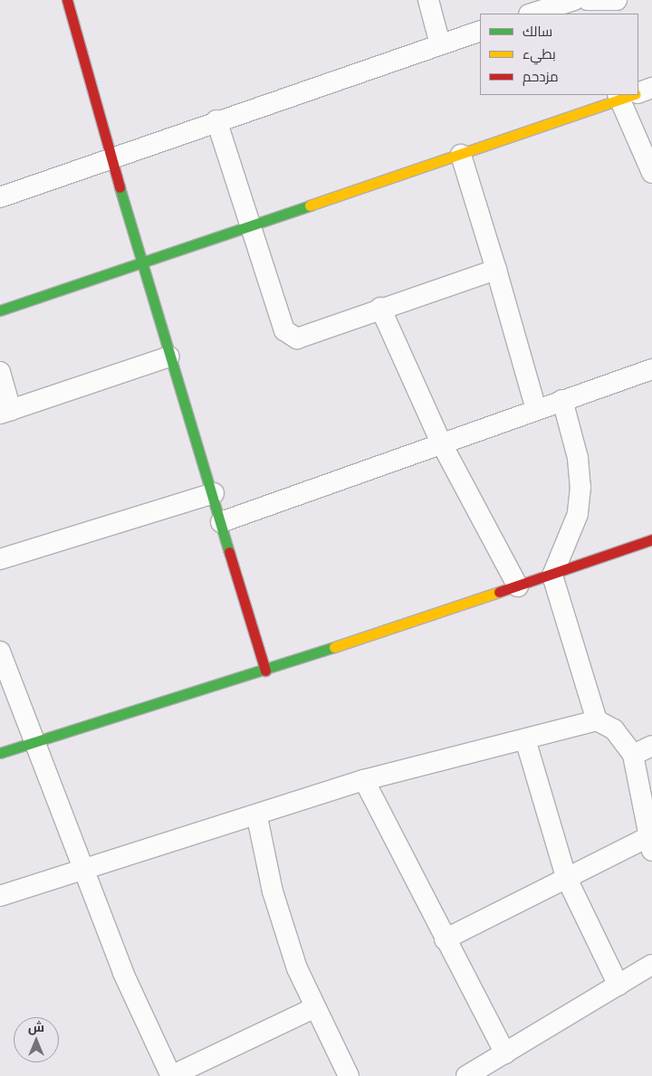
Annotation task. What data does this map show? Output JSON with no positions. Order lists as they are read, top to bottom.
{
  "legend": ["سالك", "بطيء", "مزدحم"],
  "north": "top"
}
